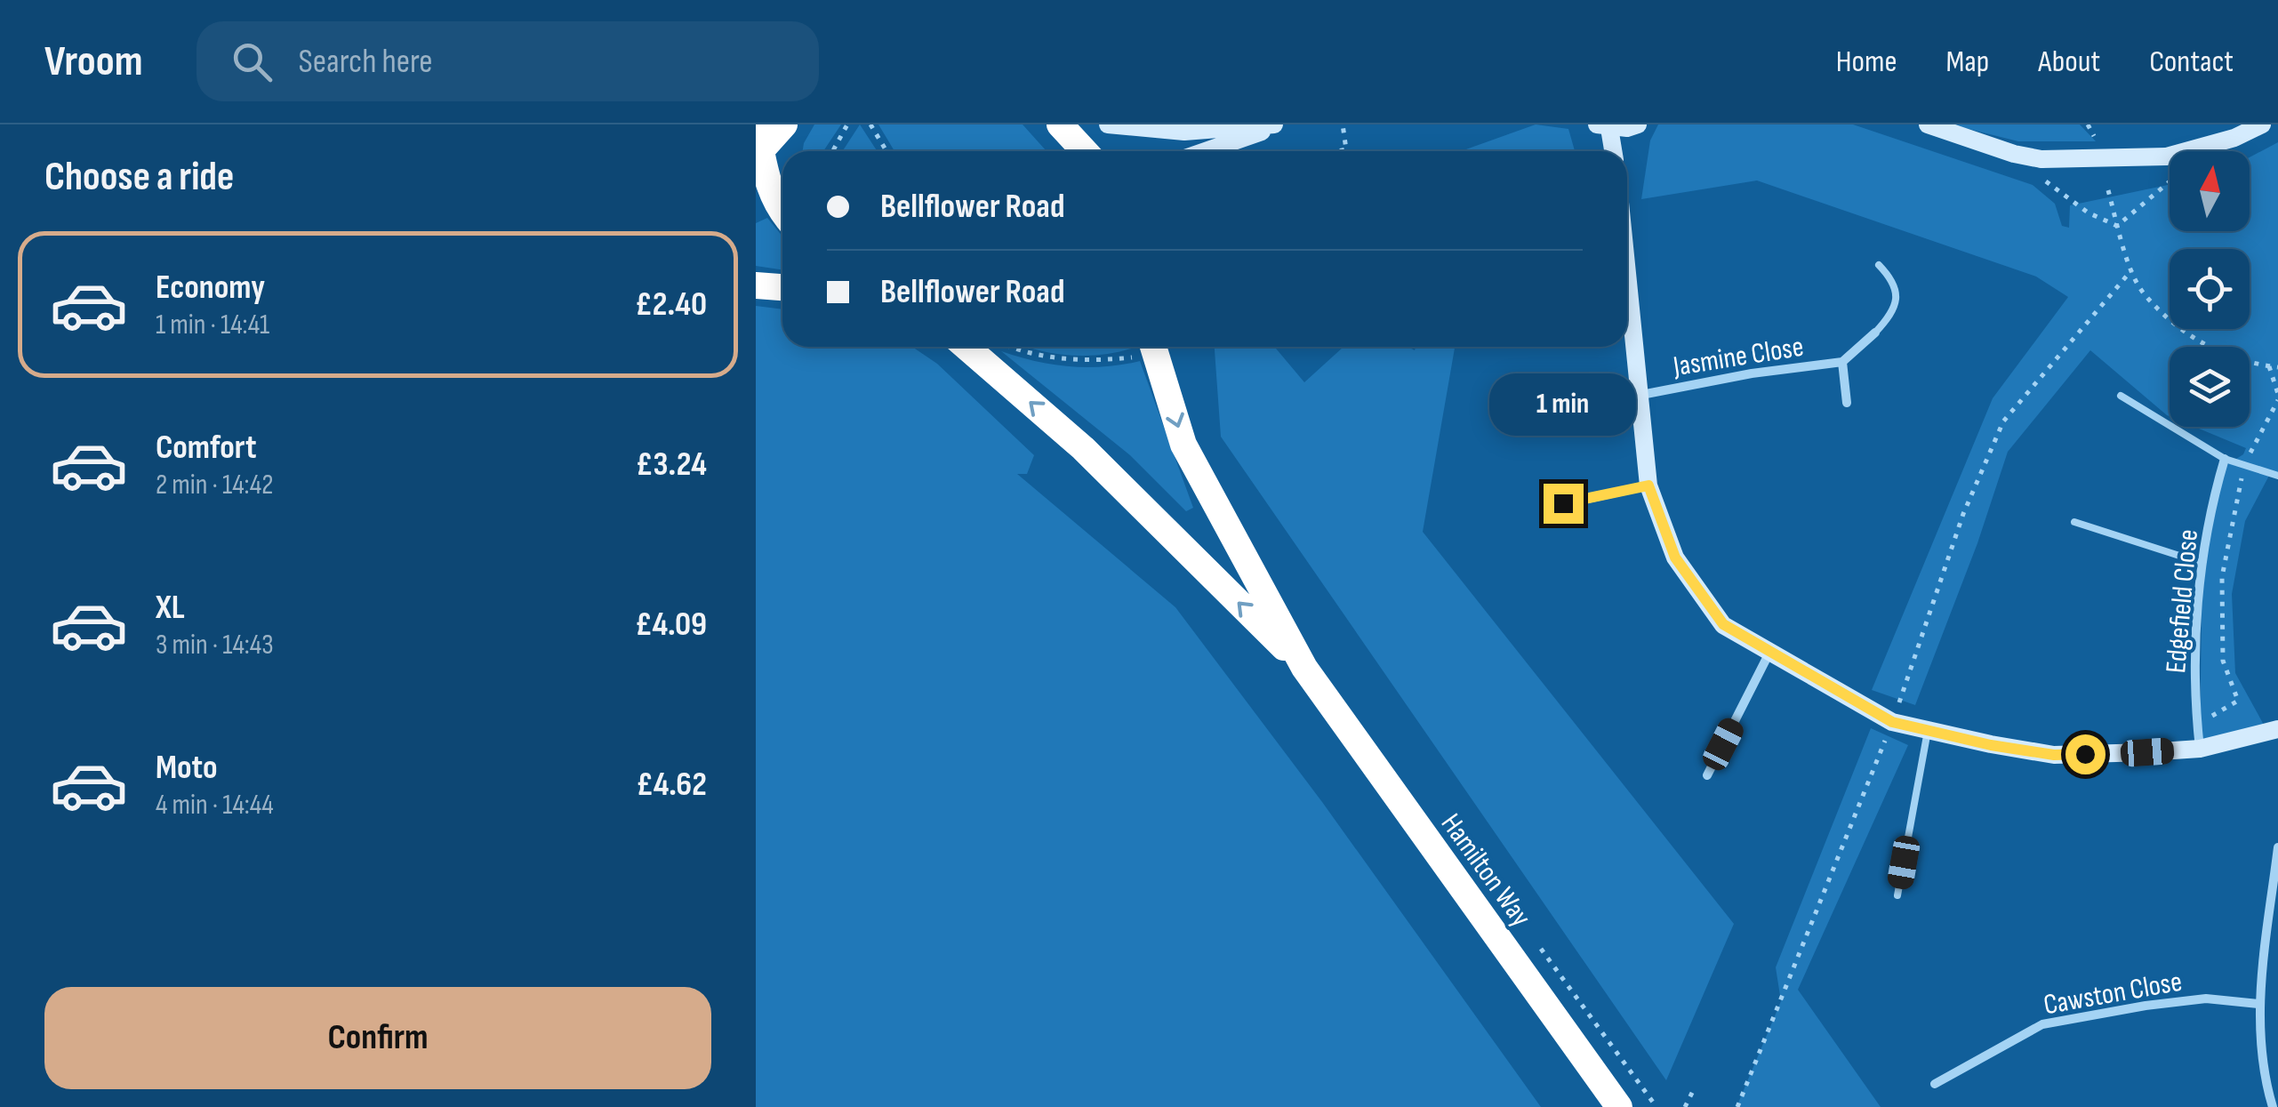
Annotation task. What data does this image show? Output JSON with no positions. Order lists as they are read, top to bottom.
{
  "streets": {
    "highway": ["Hamilton Way"],
    "street": ["Jasmine Close", "Edgefield Close", "Cawston Close"]
  },
  "north": "top",
  "page": {
    "header": "Vroom",
    "search": "Search here",
    "nav": [
      "Home",
      "Map",
      "About",
      "Contact"
    ],
    "heading": "Choose a ride",
    "banner": ["Bellflower Road", "Bellflower Road"],
    "list": [
      {
        "name": "Economy",
        "note": "1 min · 14:41",
        "value": "£2.40"
      },
      {
        "name": "Comfort",
        "note": "2 min · 14:42",
        "value": "£3.24"
      },
      {
        "name": "XL",
        "note": "3 min · 14:43",
        "value": "£4.09"
      },
      {
        "name": "Moto",
        "note": "4 min · 14:44",
        "value": "£4.62"
      }
    ],
    "bubble": "1 min",
    "buttons": "Confirm"
  }
}
